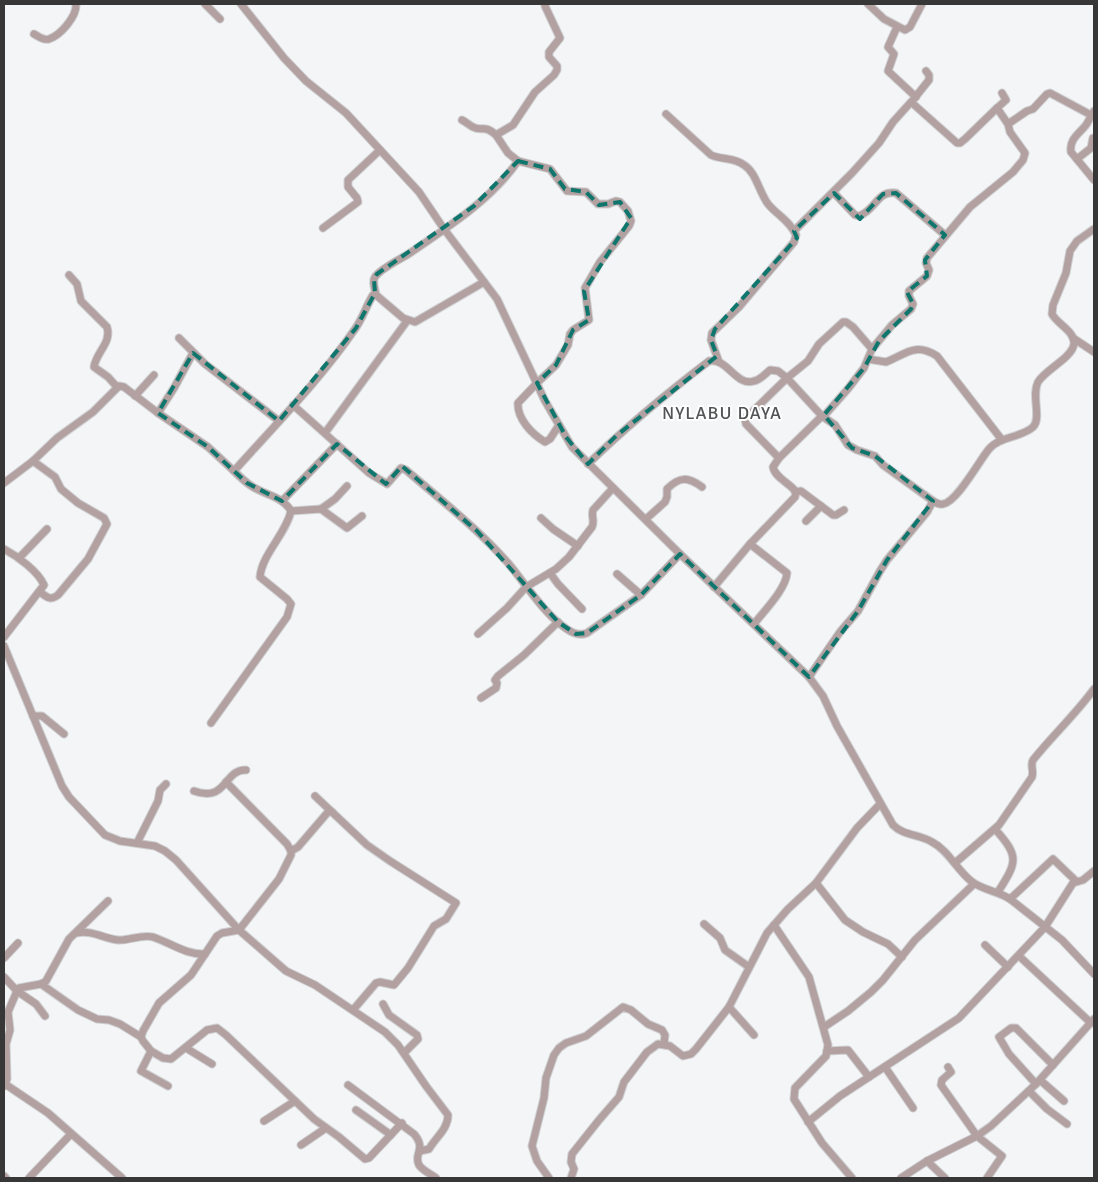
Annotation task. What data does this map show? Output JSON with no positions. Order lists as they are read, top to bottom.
{
  "districts": ["NYLABU DAYA"]
}
